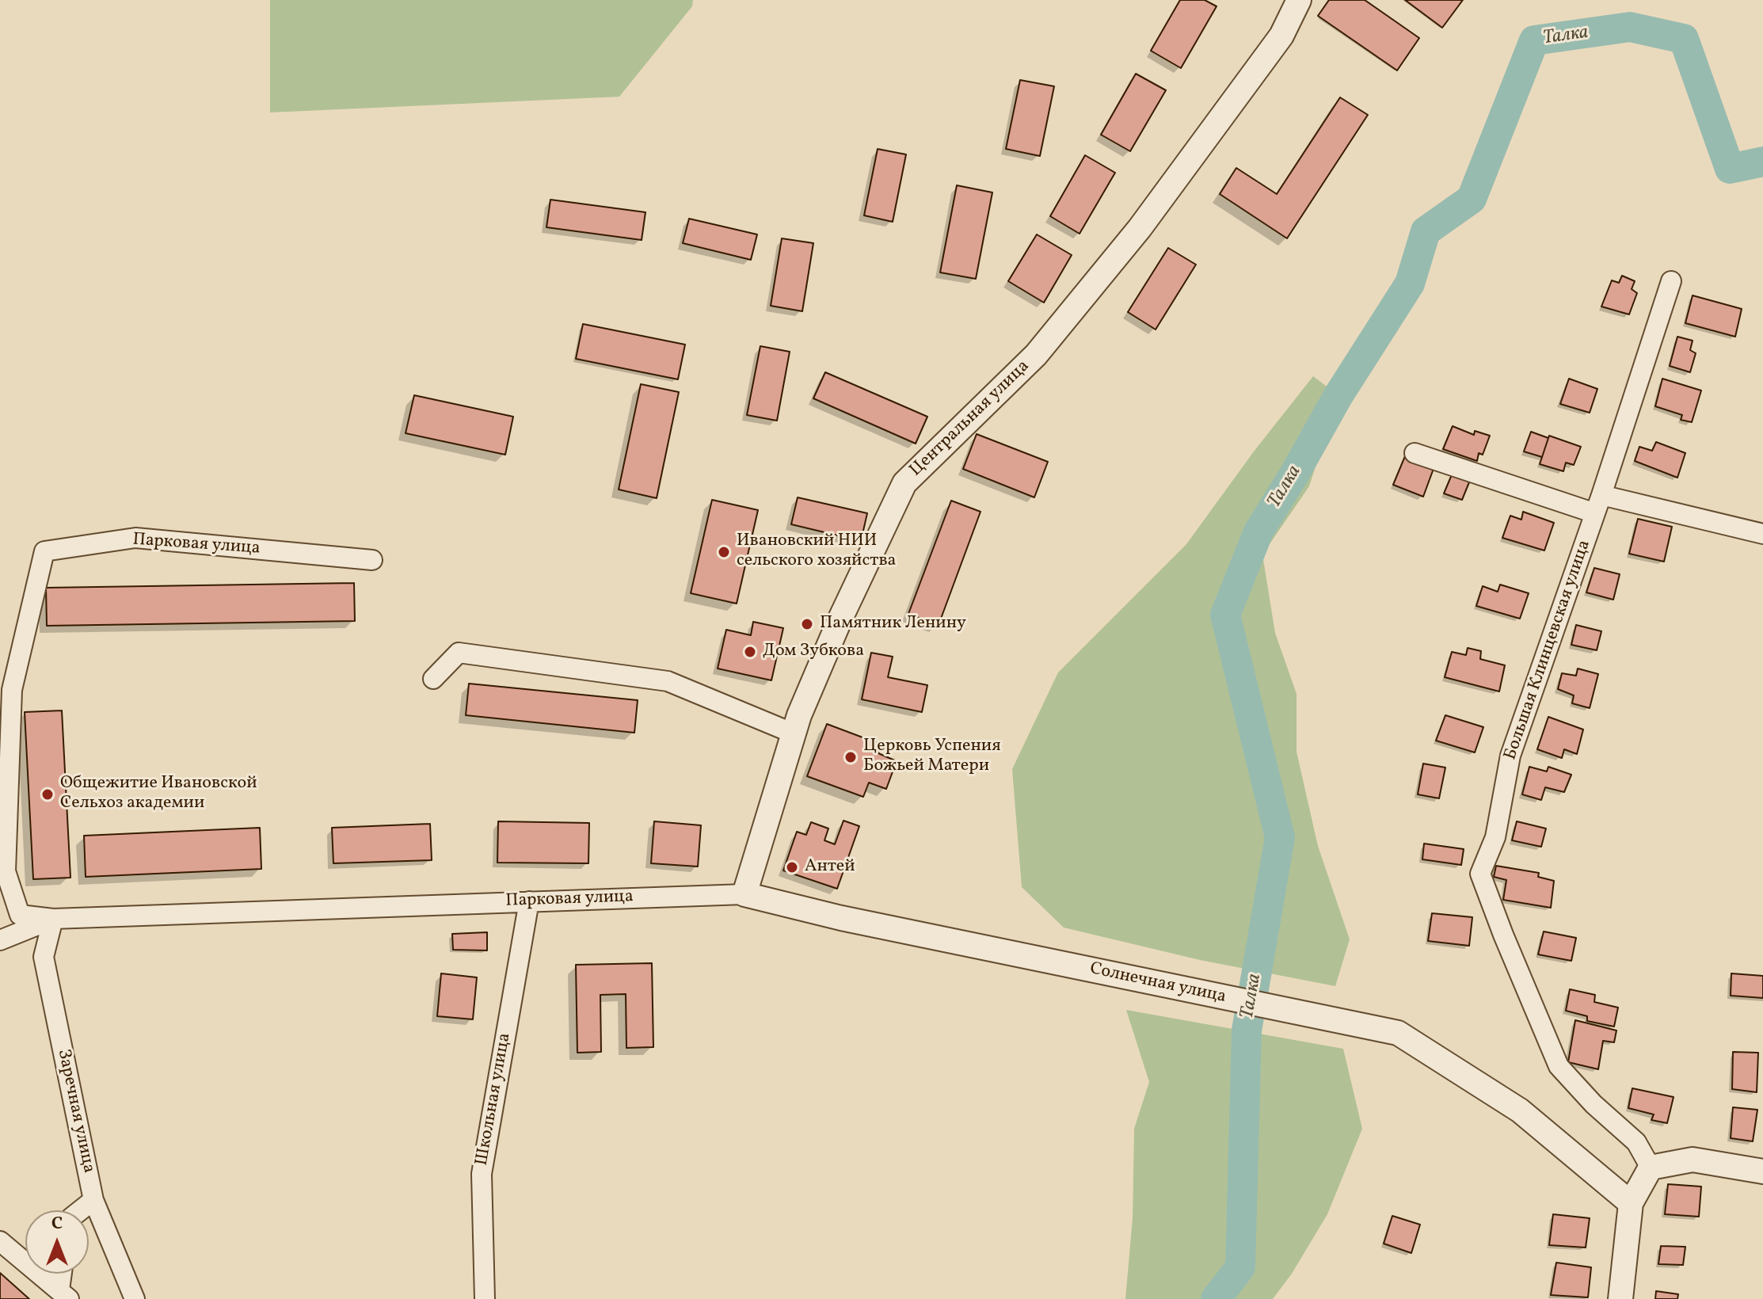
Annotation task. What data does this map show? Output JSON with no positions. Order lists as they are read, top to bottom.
{
  "streets": {
    "street": [
      "Центральная улица",
      "Парковая улица",
      "Большая Клинцевская улица",
      "Солнечная улица",
      "Школьная улица",
      "Заречная улица"
    ]
  },
  "crossings": [
    ["Центральная улица", "Парковая улица"],
    ["Центральная улица", "Солнечная улица"],
    ["Парковая улица", "Солнечная улица"],
    ["Парковая улица", "Школьная улица"],
    ["Парковая улица", "Заречная улица"]
  ],
  "water": ["Талка"],
  "places": [
    "Ивановский НИИ сельского хозяйства",
    "Памятник Ленину",
    "Дом Зубкова",
    "Церковь Успения Божьей Матери",
    "Общежитие Ивановской Сельхоз академии",
    "Антей"
  ],
  "north": "top"
}
